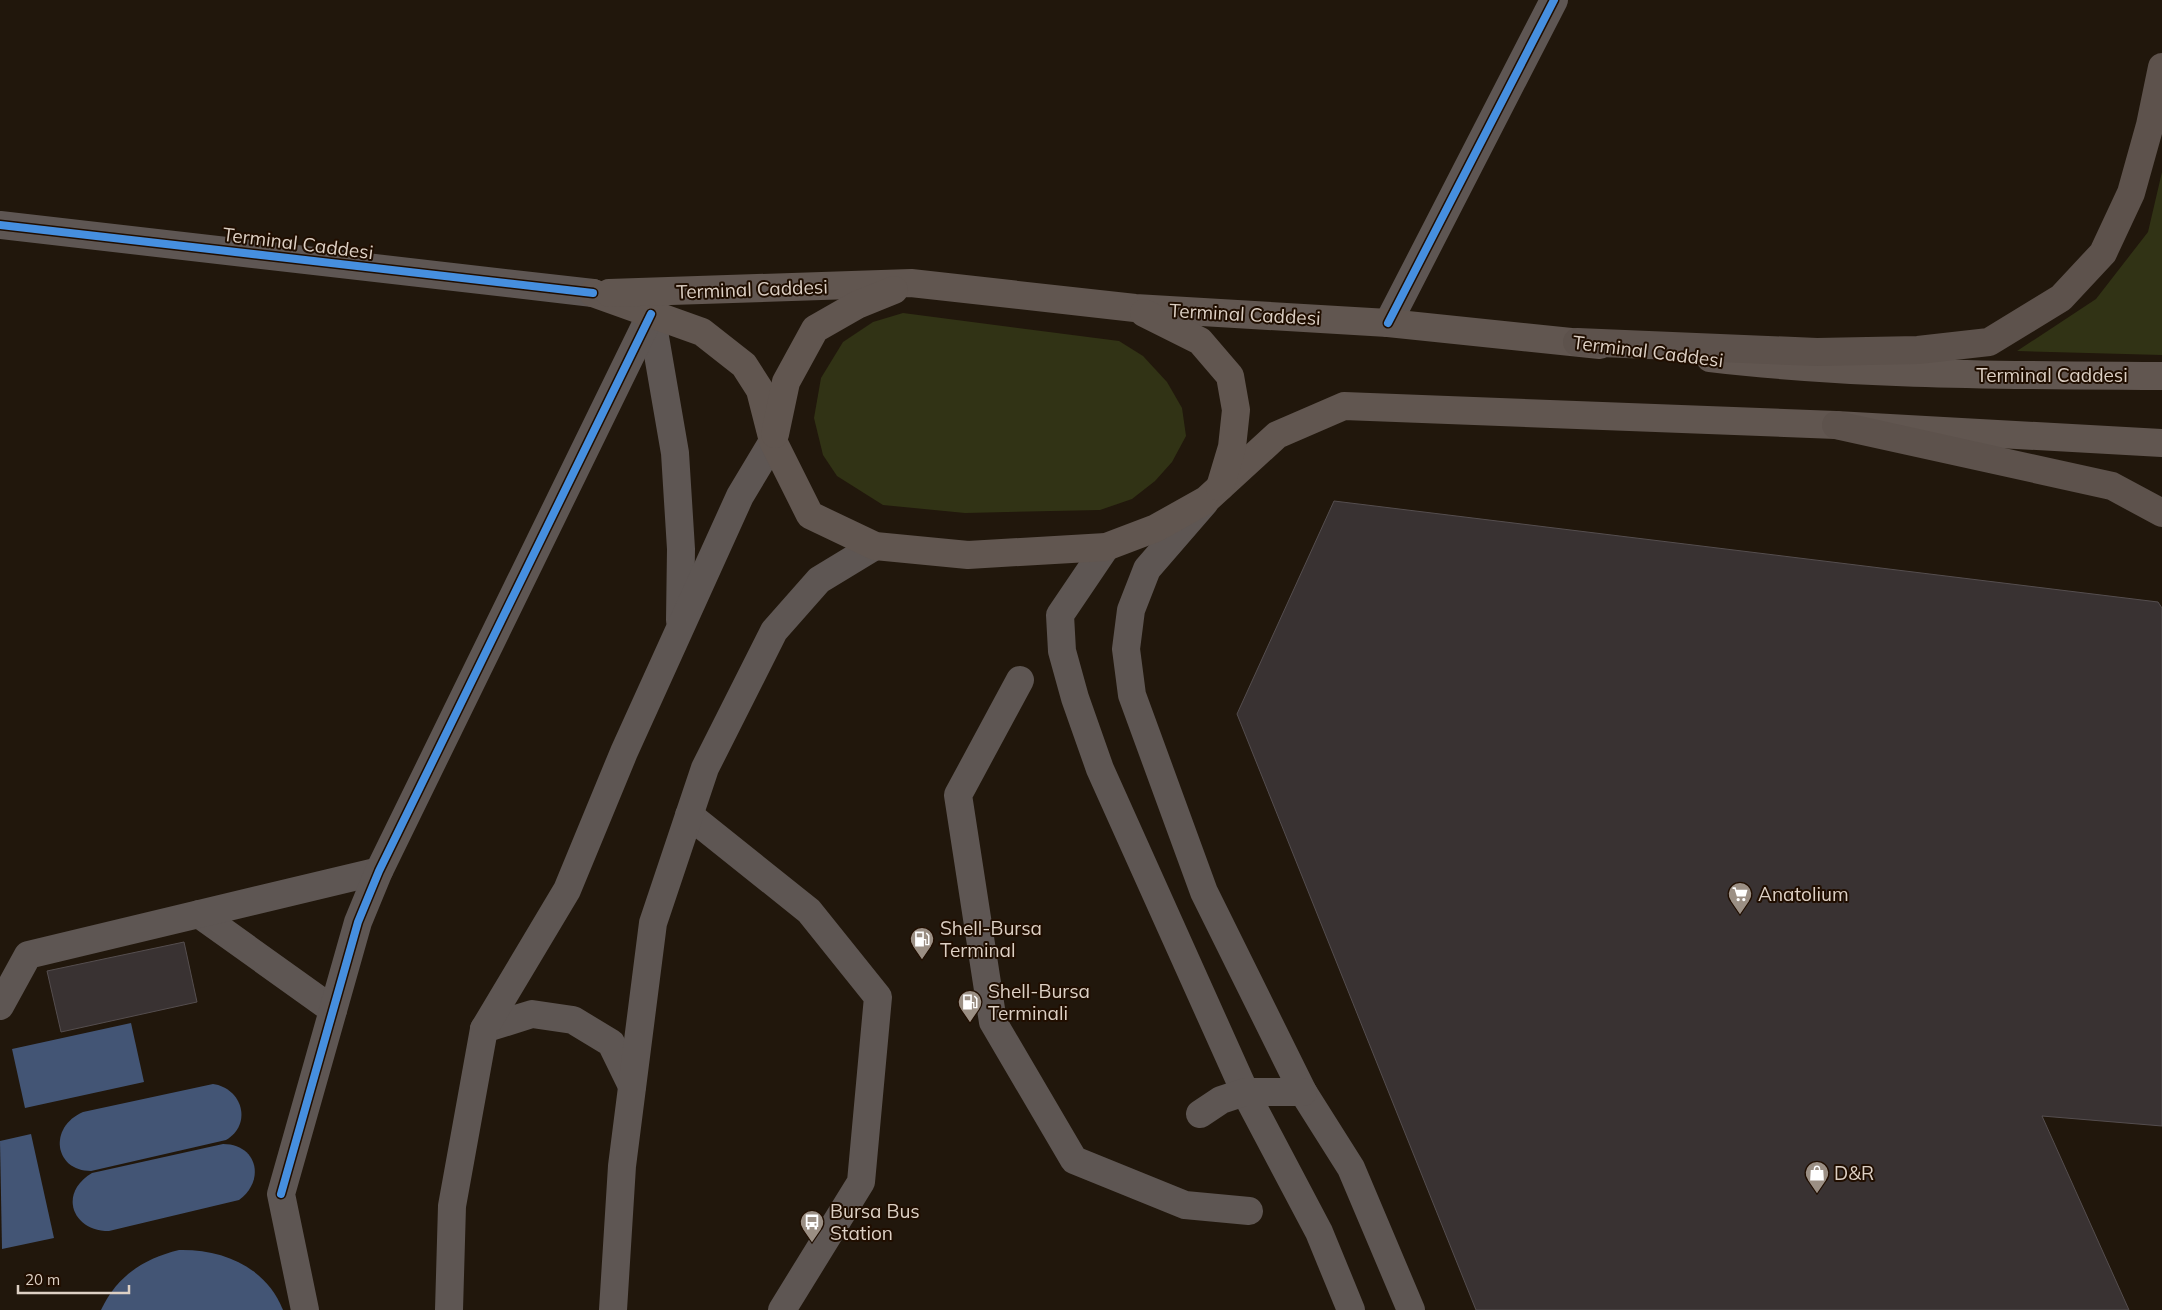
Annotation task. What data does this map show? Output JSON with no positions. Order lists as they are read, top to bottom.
{
  "streets": {
    "main road": ["Terminal Caddesi"]
  },
  "places": {
    "supermarket": ["Anatolium"],
    "fuel station": ["Shell-Bursa Terminal", "Shell-Bursa Terminali"],
    "shop": ["D&R"],
    "bus stop": ["Bursa Bus Station"]
  },
  "scale_bar": "20 m"
}
